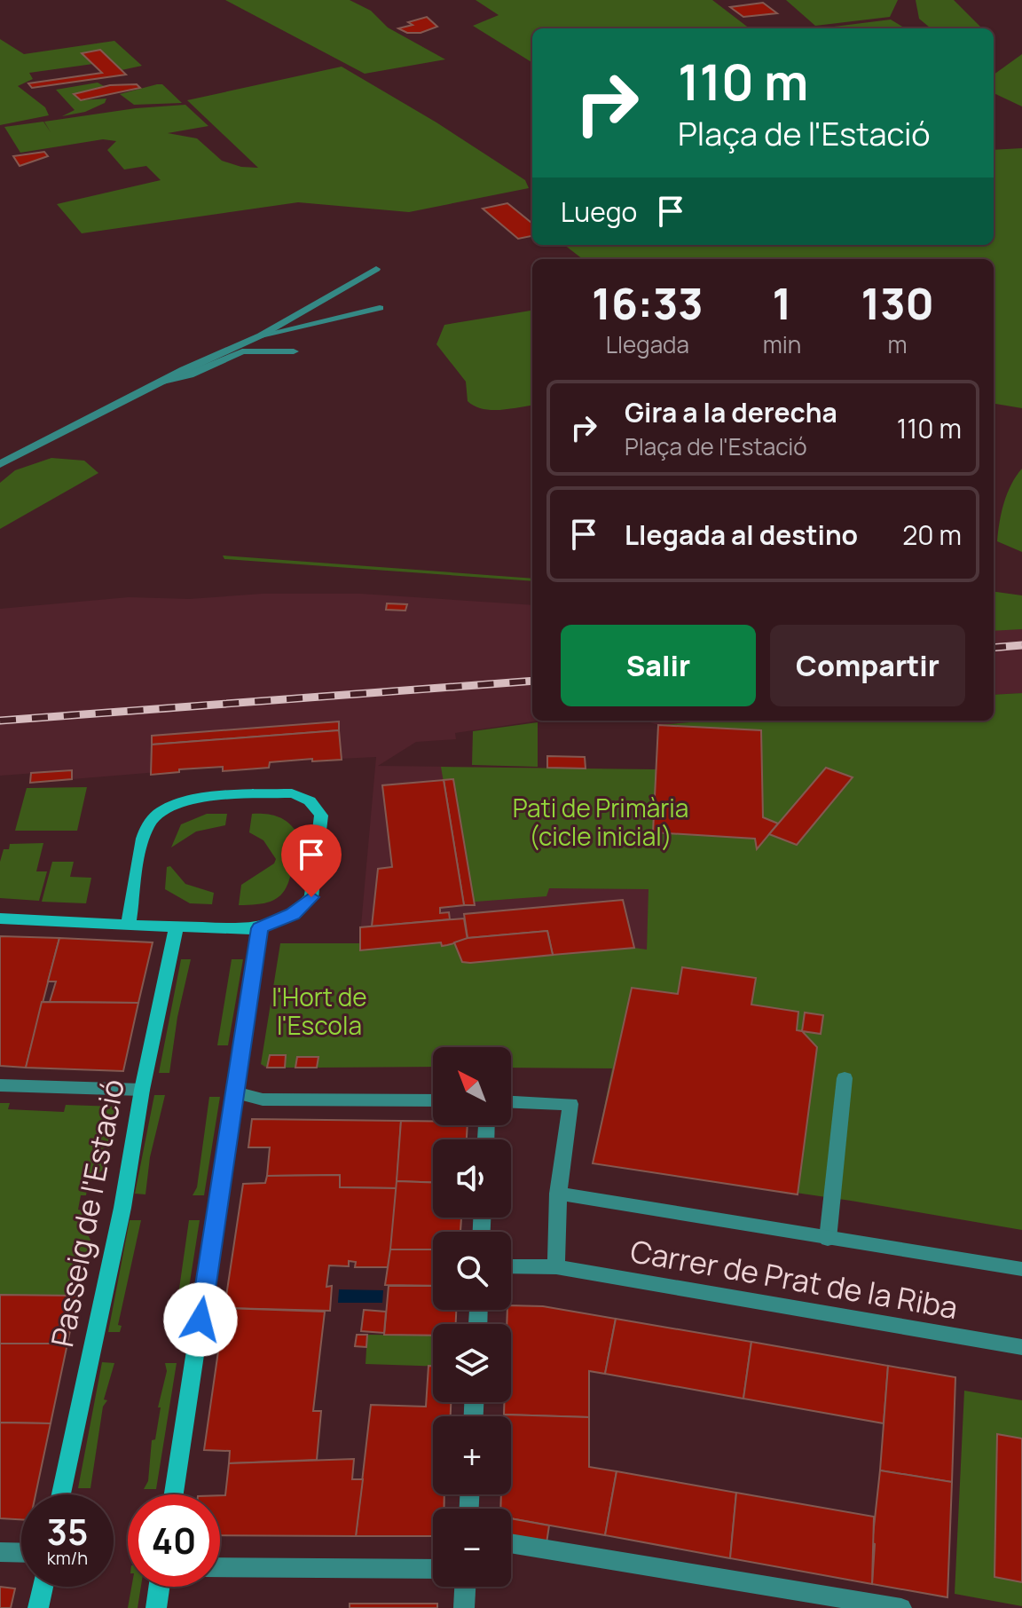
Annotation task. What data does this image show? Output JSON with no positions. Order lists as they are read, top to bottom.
{
  "streets": {
    "street": ["Passeig de l'Estació", "Carrer de Prat de la Riba"]
  },
  "parks": ["Pati de Primària (cicle inicial)", "l'Hort de l'Escola"],
  "north": "top left",
  "page": {
    "turn": ["110 m", "Plaça de l'Estació"],
    "then": "Luego",
    "eta": [
      "16:33",
      "Llegada",
      "1",
      "min",
      "130",
      "m"
    ],
    "list": [
      {
        "name": "Gira a la derecha",
        "note": "Plaça de l'Estació",
        "value": "110 m"
      },
      {
        "name": "Llegada al destino",
        "value": "20 m"
      }
    ],
    "buttons": ["Salir", "Compartir"],
    "map_buttons": ["+", "−"],
    "speed": "35 km/h",
    "limit": "40"
  }
}
